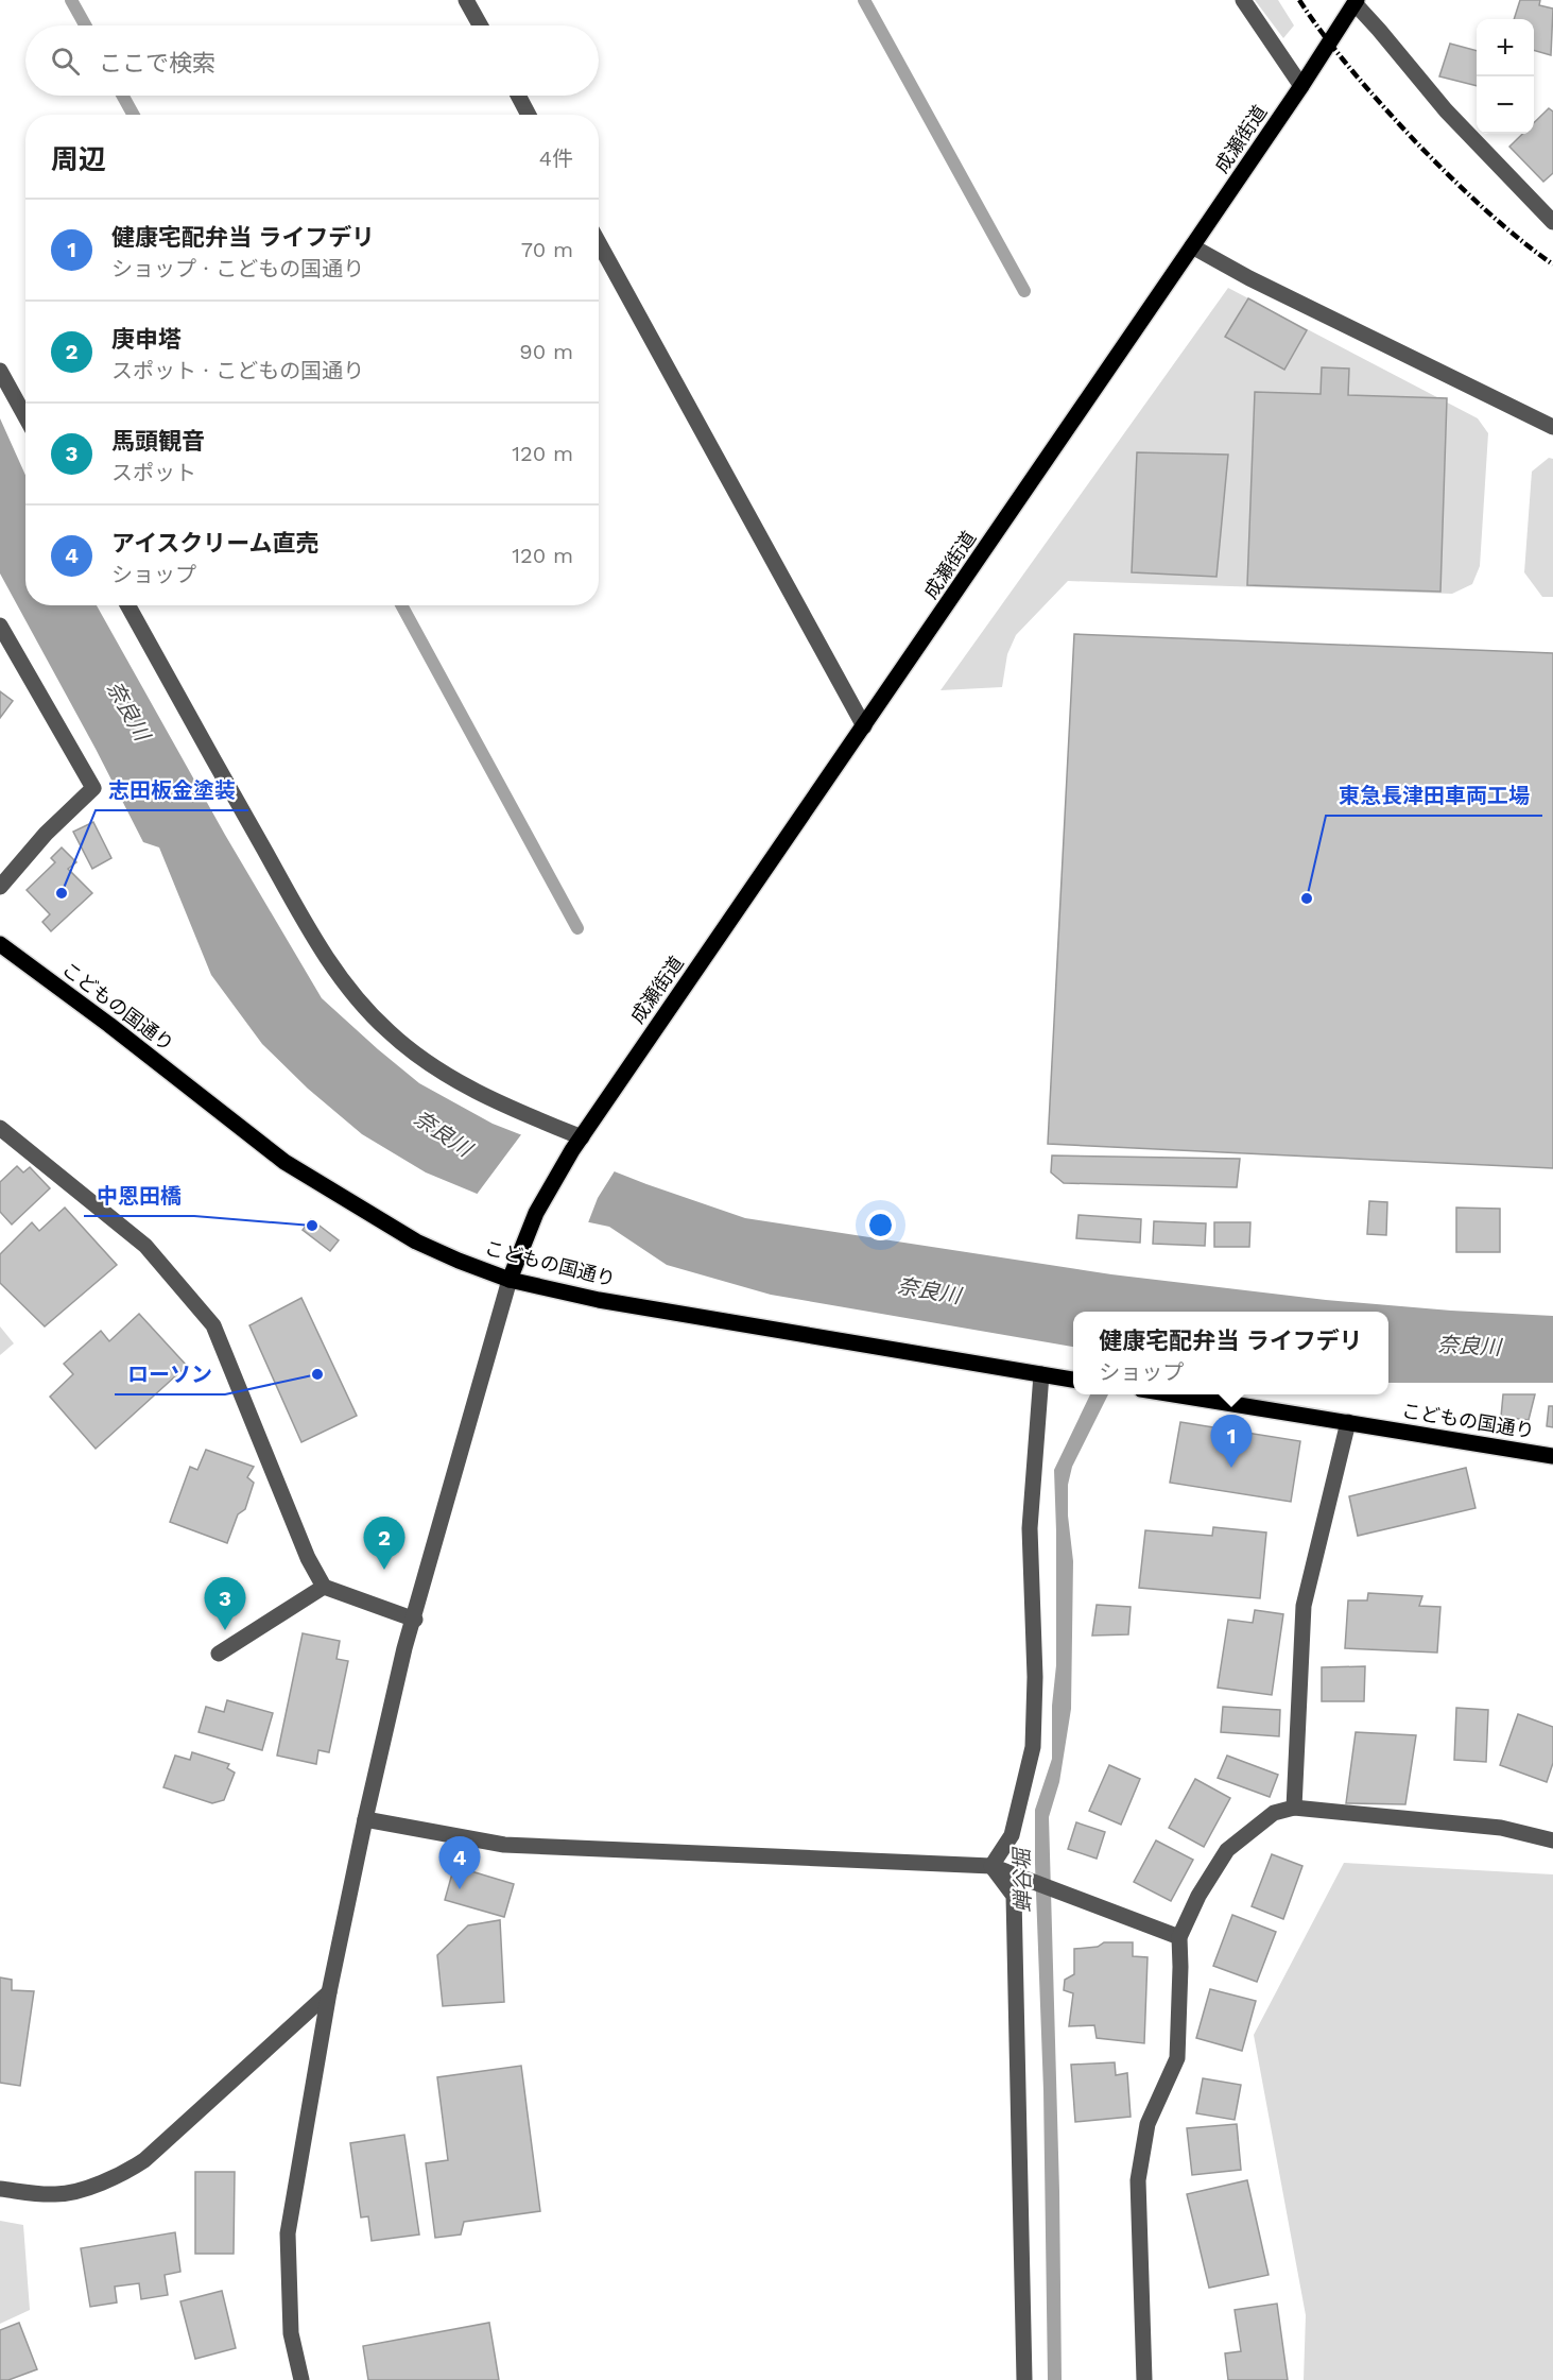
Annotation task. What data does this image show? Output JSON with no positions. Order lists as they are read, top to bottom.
{
  "streets": {
    "main road": ["成瀬街道", "こどもの国通り"]
  },
  "crossings": [
    ["成瀬街道", "こどもの国通り"]
  ],
  "water": ["奈良川", "蝉谷堀"],
  "places": [
    "志田板金塗装",
    "東急長津田車両工場",
    "中恩田橋",
    "ローソン"
  ],
  "page": {
    "map_buttons": ["+", "−"],
    "search": "ここで検索",
    "heading": ["周辺", "4件"],
    "list": [
      {
        "mark": "1",
        "name": "健康宅配弁当 ライフデリ",
        "note": "ショップ · こどもの国通り",
        "value": "70 m"
      },
      {
        "mark": "2",
        "name": "庚申塔",
        "note": "スポット · こどもの国通り",
        "value": "90 m"
      },
      {
        "mark": "3",
        "name": "馬頭観音",
        "note": "スポット",
        "value": "120 m"
      },
      {
        "mark": "4",
        "name": "アイスクリーム直売",
        "note": "ショップ",
        "value": "120 m"
      }
    ],
    "popup": ["健康宅配弁当 ライフデリ", "ショップ"],
    "pins": [
      "1",
      "2",
      "3",
      "4"
    ]
  }
}
